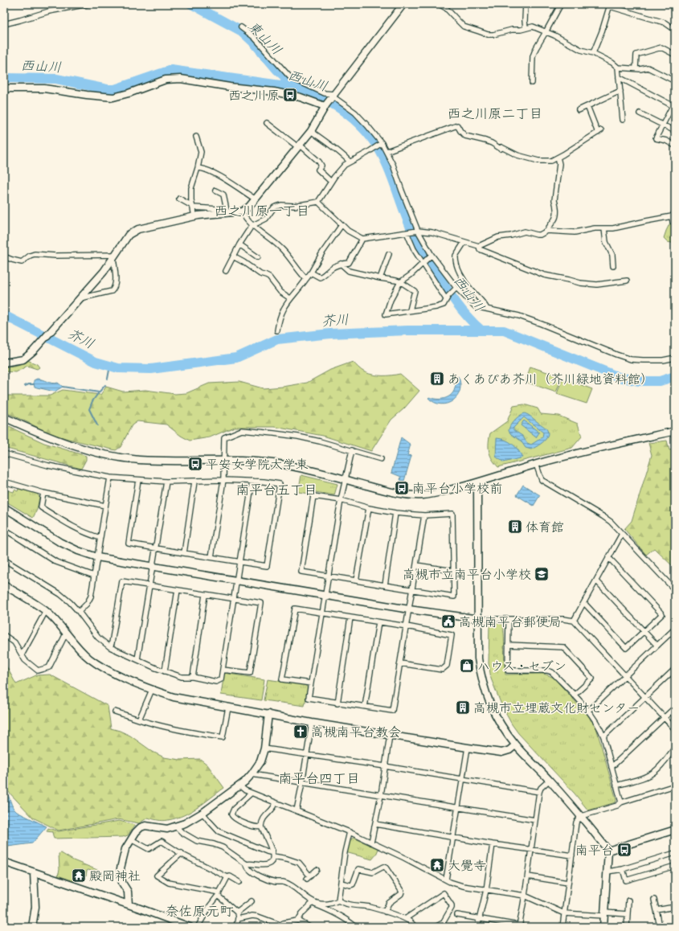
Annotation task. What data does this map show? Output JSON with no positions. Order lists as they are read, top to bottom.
{
  "districts": [
    "西之川原二丁目",
    "西之川原一丁目",
    "南平台五丁目",
    "南平台四丁目",
    "奈佐原元町"
  ],
  "water": ["東山川", "西山川", "芥川"],
  "places": {
    "bus stop": [
      "西之川原",
      "平安女学院大学東",
      "南平台小学校前",
      "南平台"
    ],
    "building": ["あくあぴあ芥川（芥川緑地資料館）", "体育館", "高槻市立埋蔵文化財センター"],
    "school or university": ["高槻市立南平台小学校"],
    "public building": ["高槻南平台郵便局"],
    "shop": ["ハウス・セブン"],
    "church": ["高槻南平台教会"],
    "temple": ["大覺寺", "殿岡神社"]
  }
}
